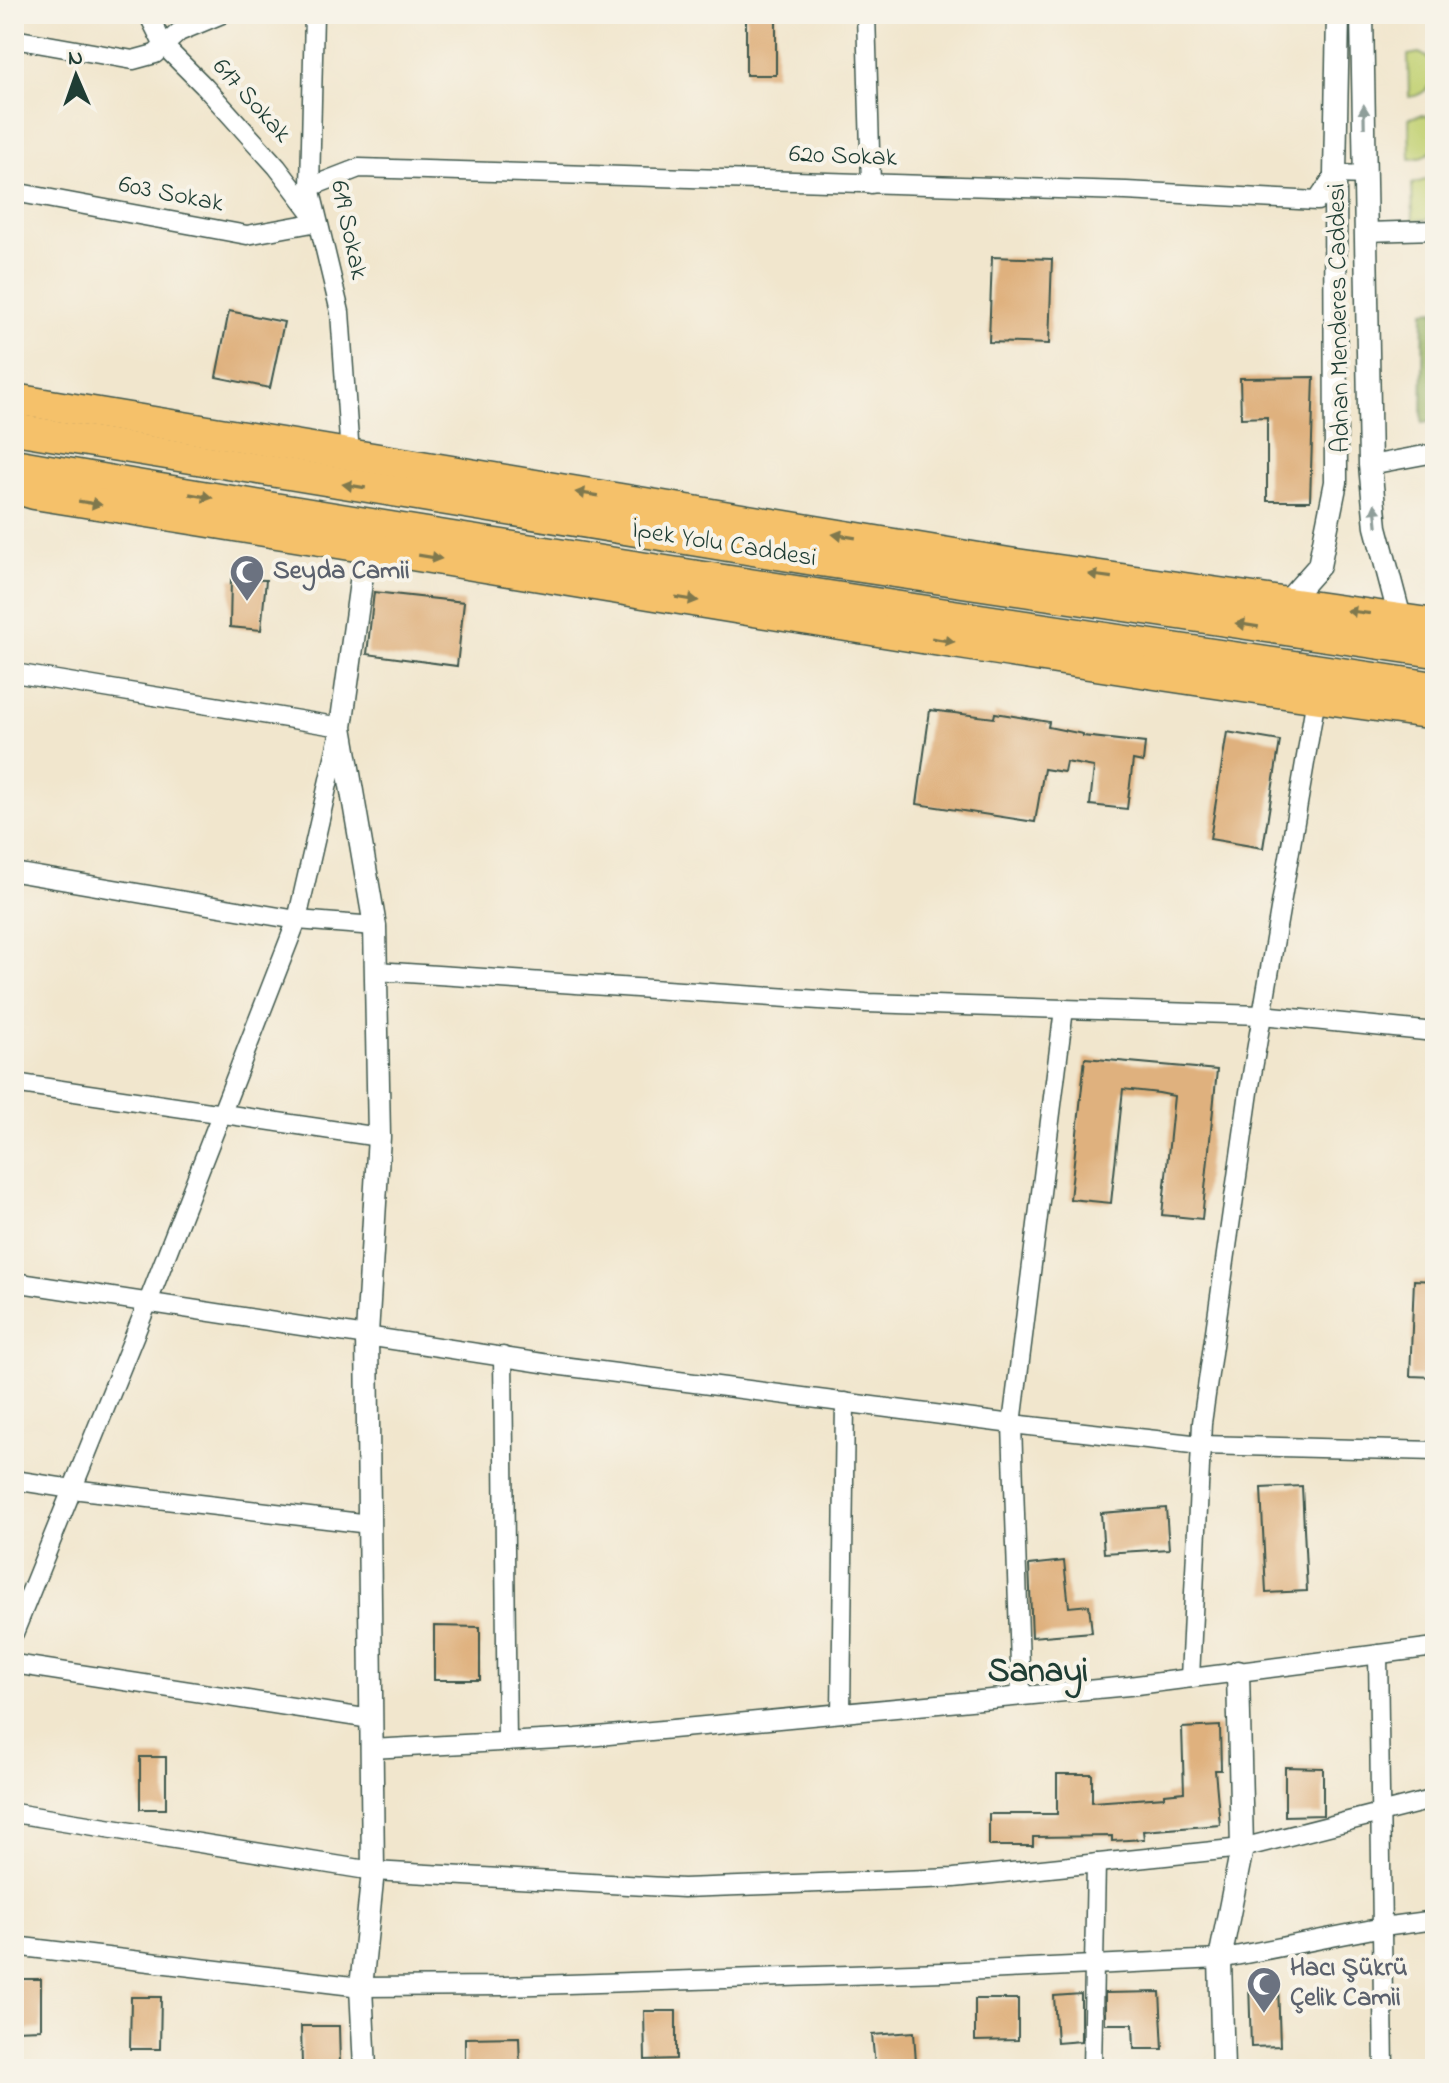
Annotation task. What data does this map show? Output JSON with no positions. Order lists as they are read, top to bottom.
{
  "streets": {
    "highway": ["İpek Yolu Caddesi"],
    "street": [
      "617 Sokak",
      "620 Sokak",
      "603 Sokak",
      "619 Sokak",
      "Adnan Menderes Caddesi"
    ]
  },
  "crossings": [
    ["617 Sokak", "603 Sokak"],
    ["617 Sokak", "619 Sokak"],
    ["620 Sokak", "619 Sokak"],
    ["620 Sokak", "Adnan Menderes Caddesi"],
    ["603 Sokak", "619 Sokak"]
  ],
  "districts": ["Sanayi"],
  "places": {
    "mosque": ["Seyda Camii", "Hacı Şükrü Çelik Camii"]
  },
  "north": "top"
}
